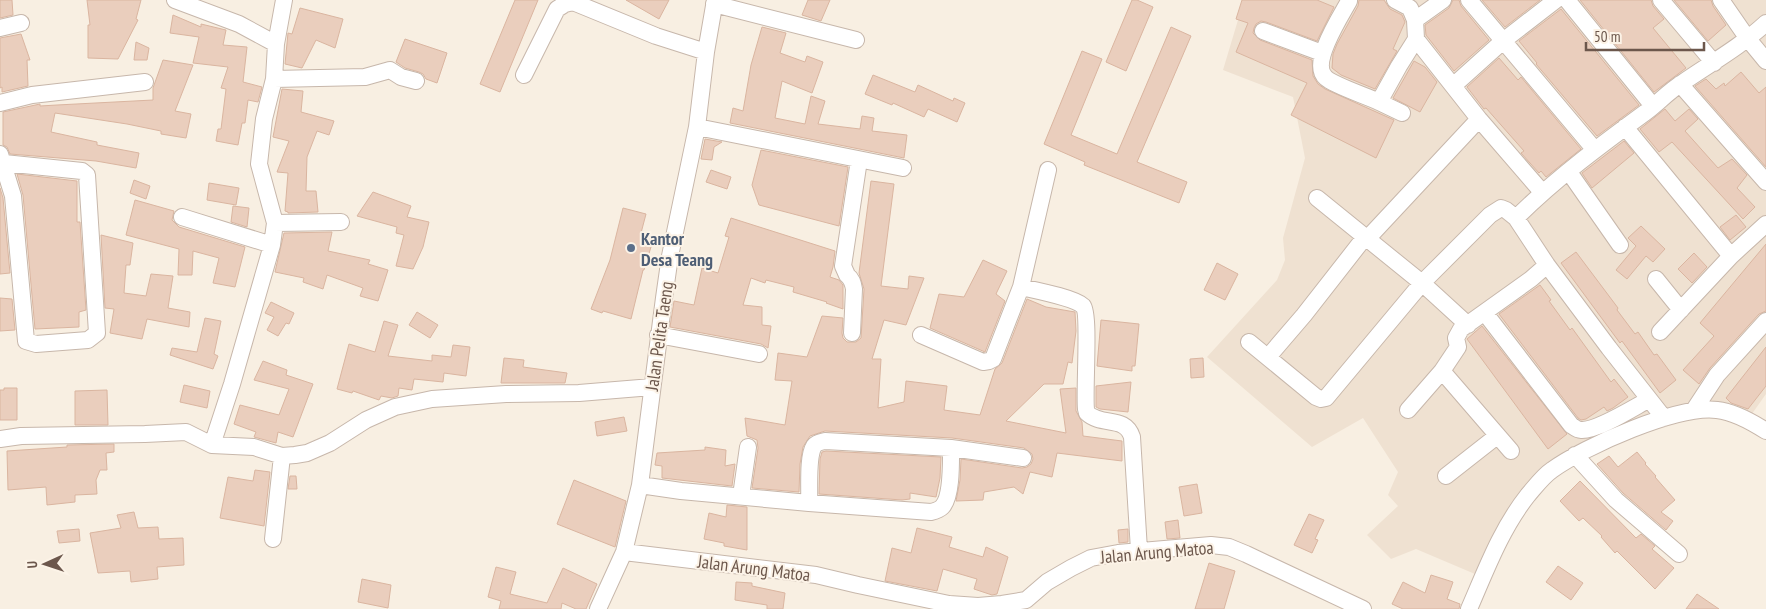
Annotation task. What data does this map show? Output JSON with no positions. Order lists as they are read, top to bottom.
{
  "streets": {
    "street": ["Jalan Pelita Taeng", "Jalan Arung Matoa"]
  },
  "crossings": [
    ["Jalan Pelita Taeng", "Jalan Arung Matoa"]
  ],
  "places": ["Kantor Desa Teang"],
  "scale_bar": "50 m",
  "north": "left"
}
